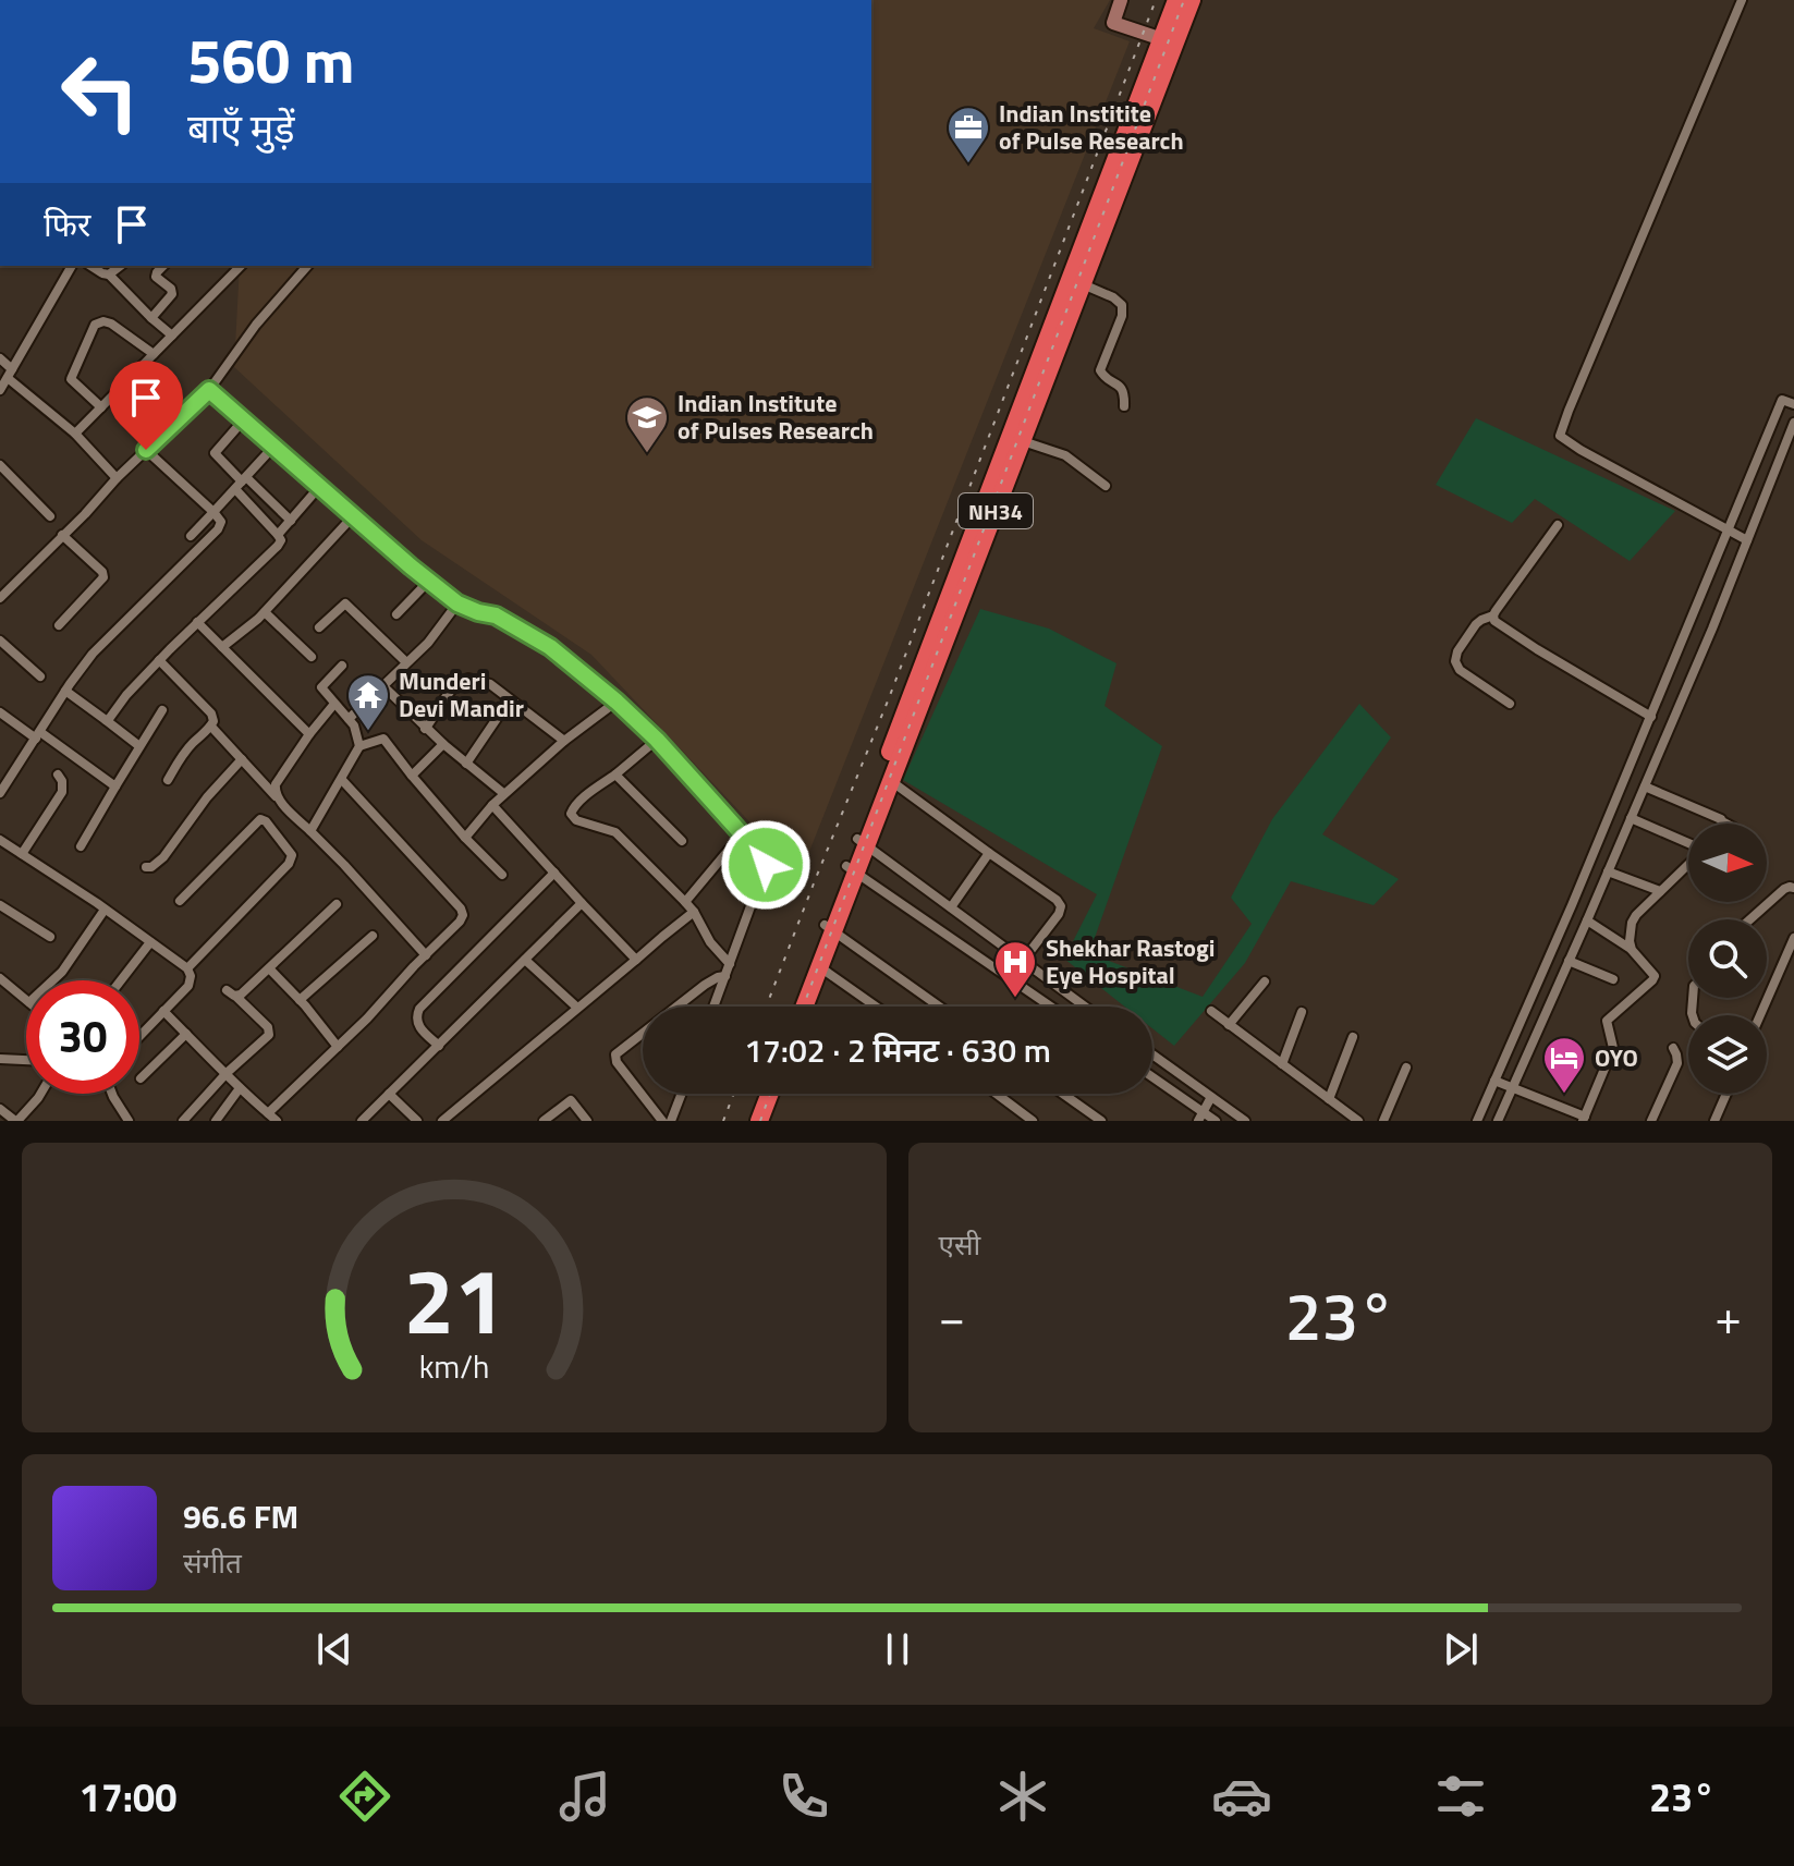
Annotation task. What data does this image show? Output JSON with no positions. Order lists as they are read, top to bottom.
{
  "streets": {
    "highway": ["NH34"]
  },
  "places": {
    "office": ["Indian Institite of Pulse Research"],
    "school or university": ["Indian Institute of Pulses Research"],
    "temple": ["Munderi Devi Mandir"],
    "hospital": ["Shekhar Rastogi Eye Hospital"],
    "hotel": ["OYO"]
  },
  "north": "right",
  "page": {
    "turn": ["560 m", "बाएँ मुड़ें"],
    "then": "फिर",
    "limit": "30",
    "trip": "17:02 · 2 मिनट · 630 m",
    "tile": "एसी",
    "heat": ["−", "23°", "+"],
    "song": ["96.6 FM", "संगीत"],
    "tabs": ["17:00", "23°"],
    "gauge": ["21", "km/h"]
  }
}
